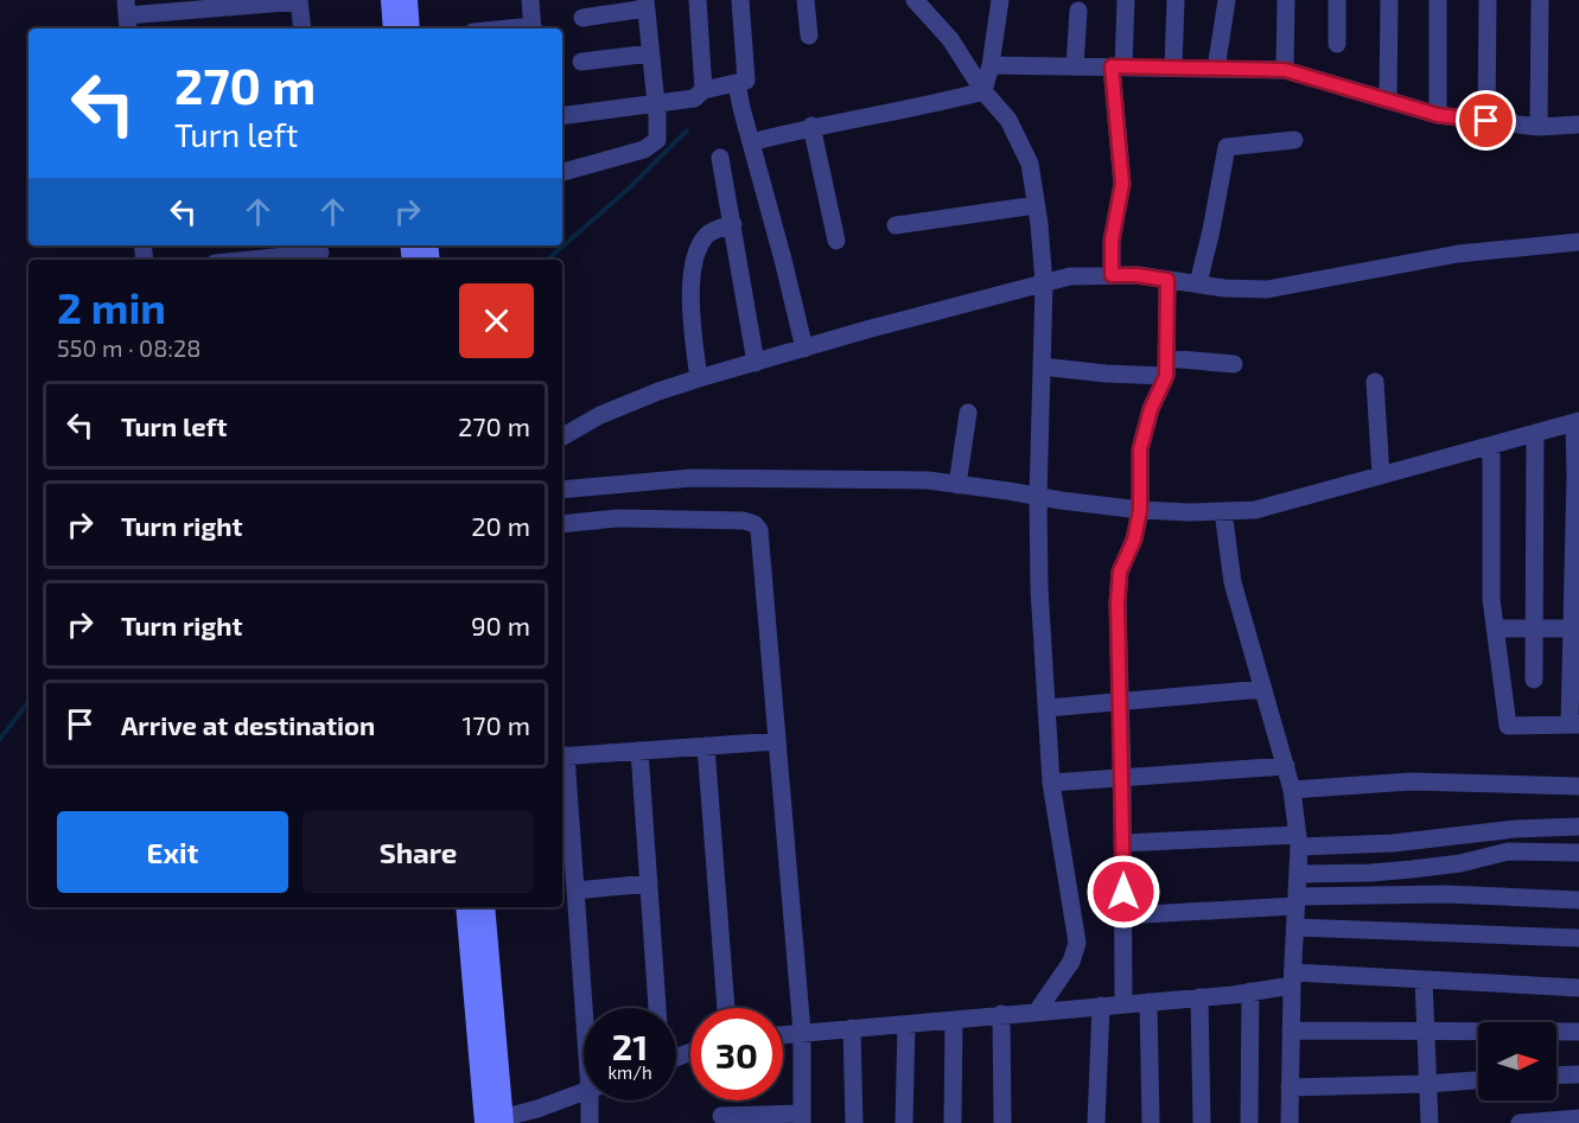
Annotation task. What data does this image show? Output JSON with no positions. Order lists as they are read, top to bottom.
{
  "north": "right",
  "page": {
    "turn": ["270 m", "Turn left"],
    "heading": ["2 min", "550 m · 08:28"],
    "list": [
      {
        "name": "Turn left",
        "value": "270 m"
      },
      {
        "name": "Turn right",
        "value": "20 m"
      },
      {
        "name": "Turn right",
        "value": "90 m"
      },
      {
        "name": "Arrive at destination",
        "value": "170 m"
      }
    ],
    "buttons": ["Exit", "Share"],
    "speed": "21 km/h",
    "limit": "30"
  }
}
